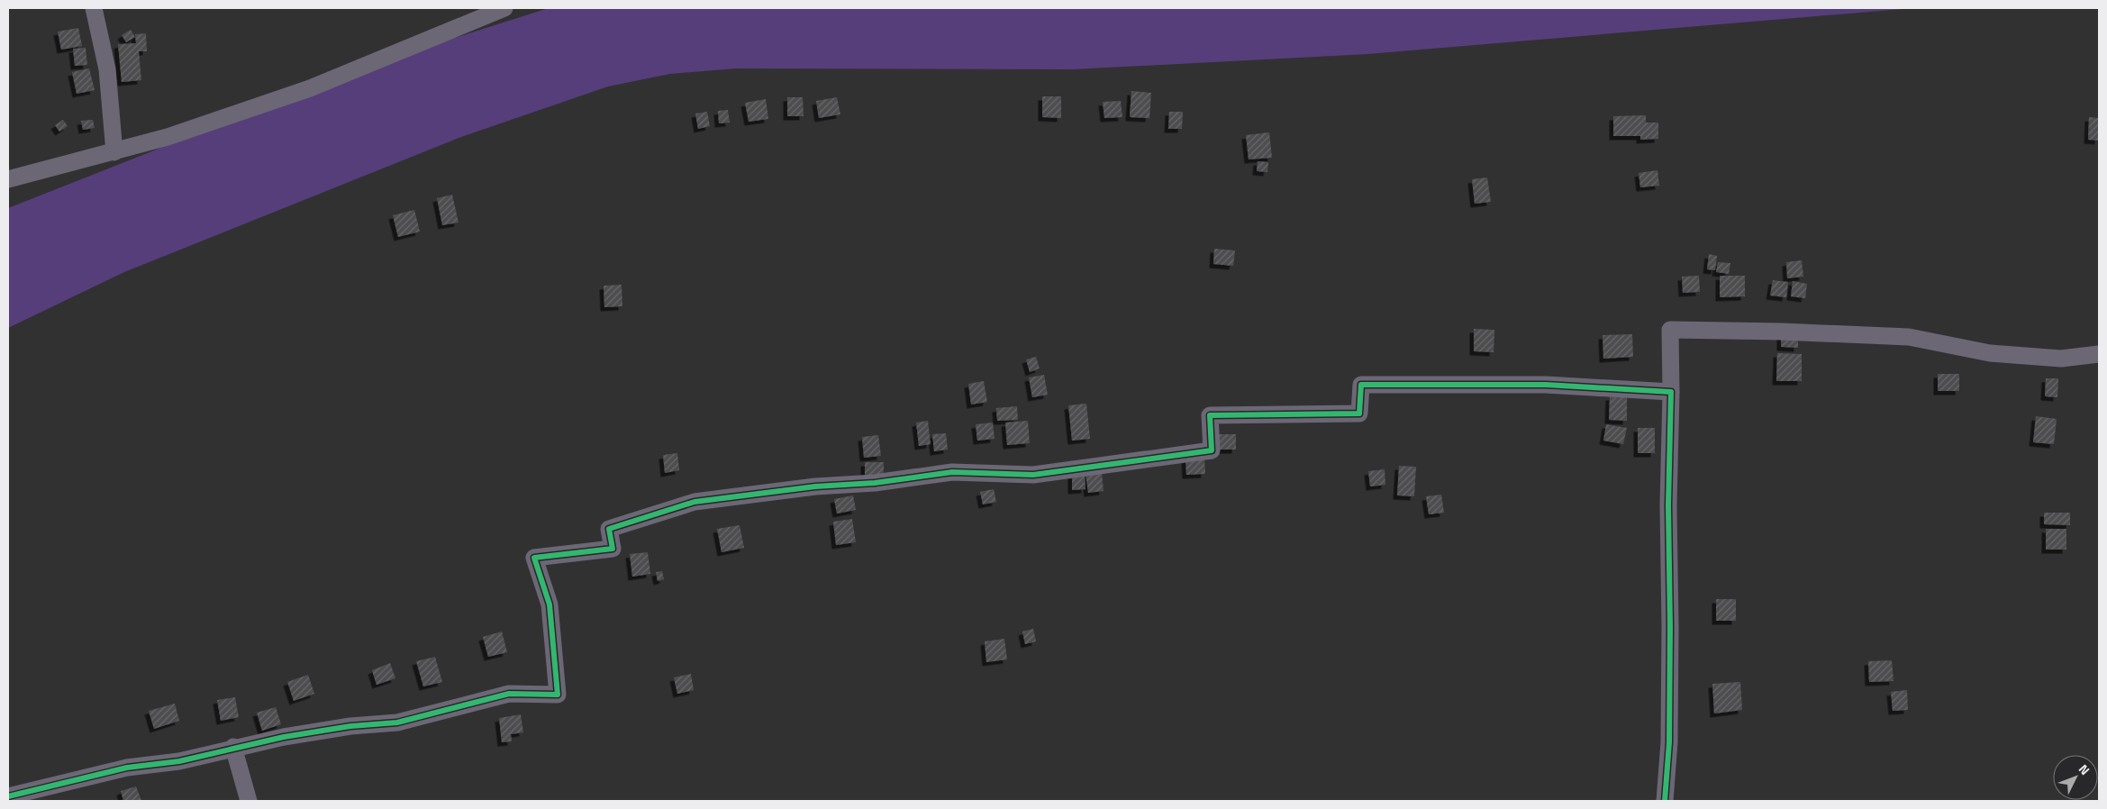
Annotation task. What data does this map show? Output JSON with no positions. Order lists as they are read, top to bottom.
{
  "north": "top right"
}
